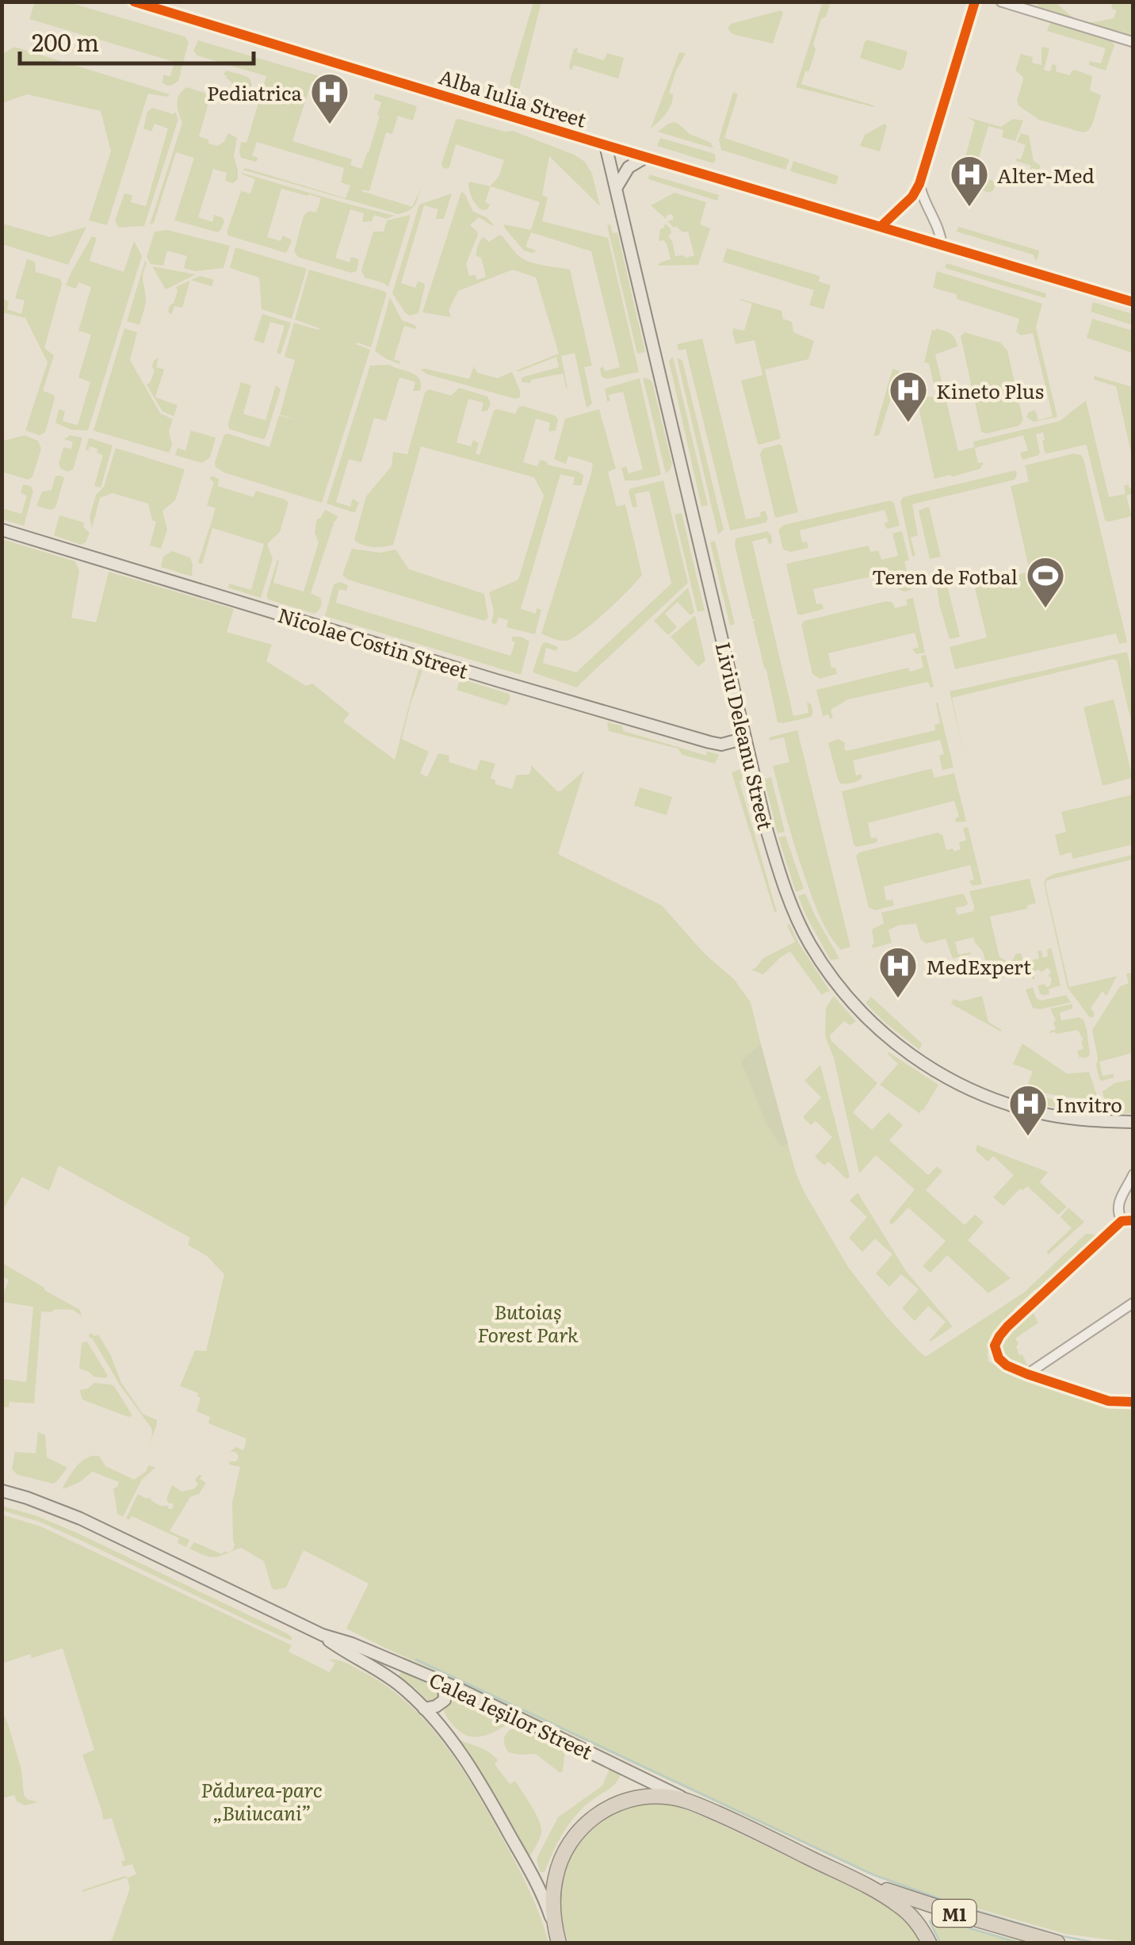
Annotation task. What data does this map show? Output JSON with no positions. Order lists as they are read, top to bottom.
{
  "streets": {
    "highway": ["M1"],
    "main road": [
      "Alba Iulia Street",
      "Nicolae Costin Street",
      "Liviu Deleanu Street",
      "Calea Ieșilor Street"
    ]
  },
  "crossings": [
    ["Alba Iulia Street", "Liviu Deleanu Street"],
    ["Nicolae Costin Street", "Liviu Deleanu Street"]
  ],
  "parks": ["Butoiaș Forest Park", "Pădurea-parc „Buiucani”"],
  "places": {
    "hospital": [
      "Pediatrica",
      "Alter-Med",
      "Kineto Plus",
      "MedExpert",
      "Invitro"
    ],
    "sports": ["Teren de Fotbal"]
  },
  "scale_bar": "200 m"
}
